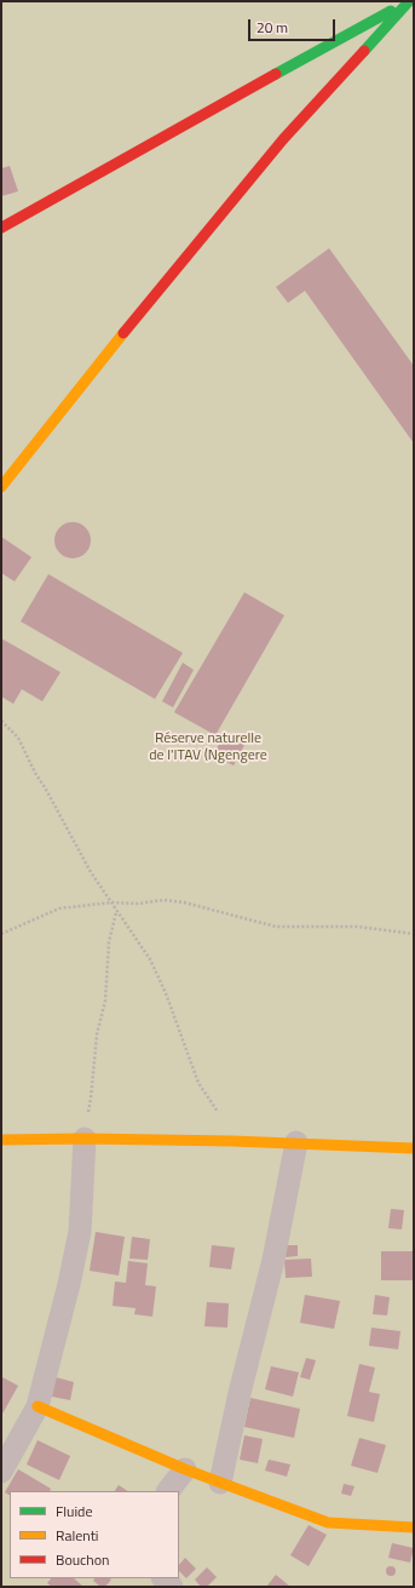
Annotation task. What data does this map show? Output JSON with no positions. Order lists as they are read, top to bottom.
{
  "parks": ["Réserve naturelle de l'ITAV (Ngengere"],
  "legend": ["Fluide", "Ralenti", "Bouchon"],
  "scale_bar": "20 m"
}
